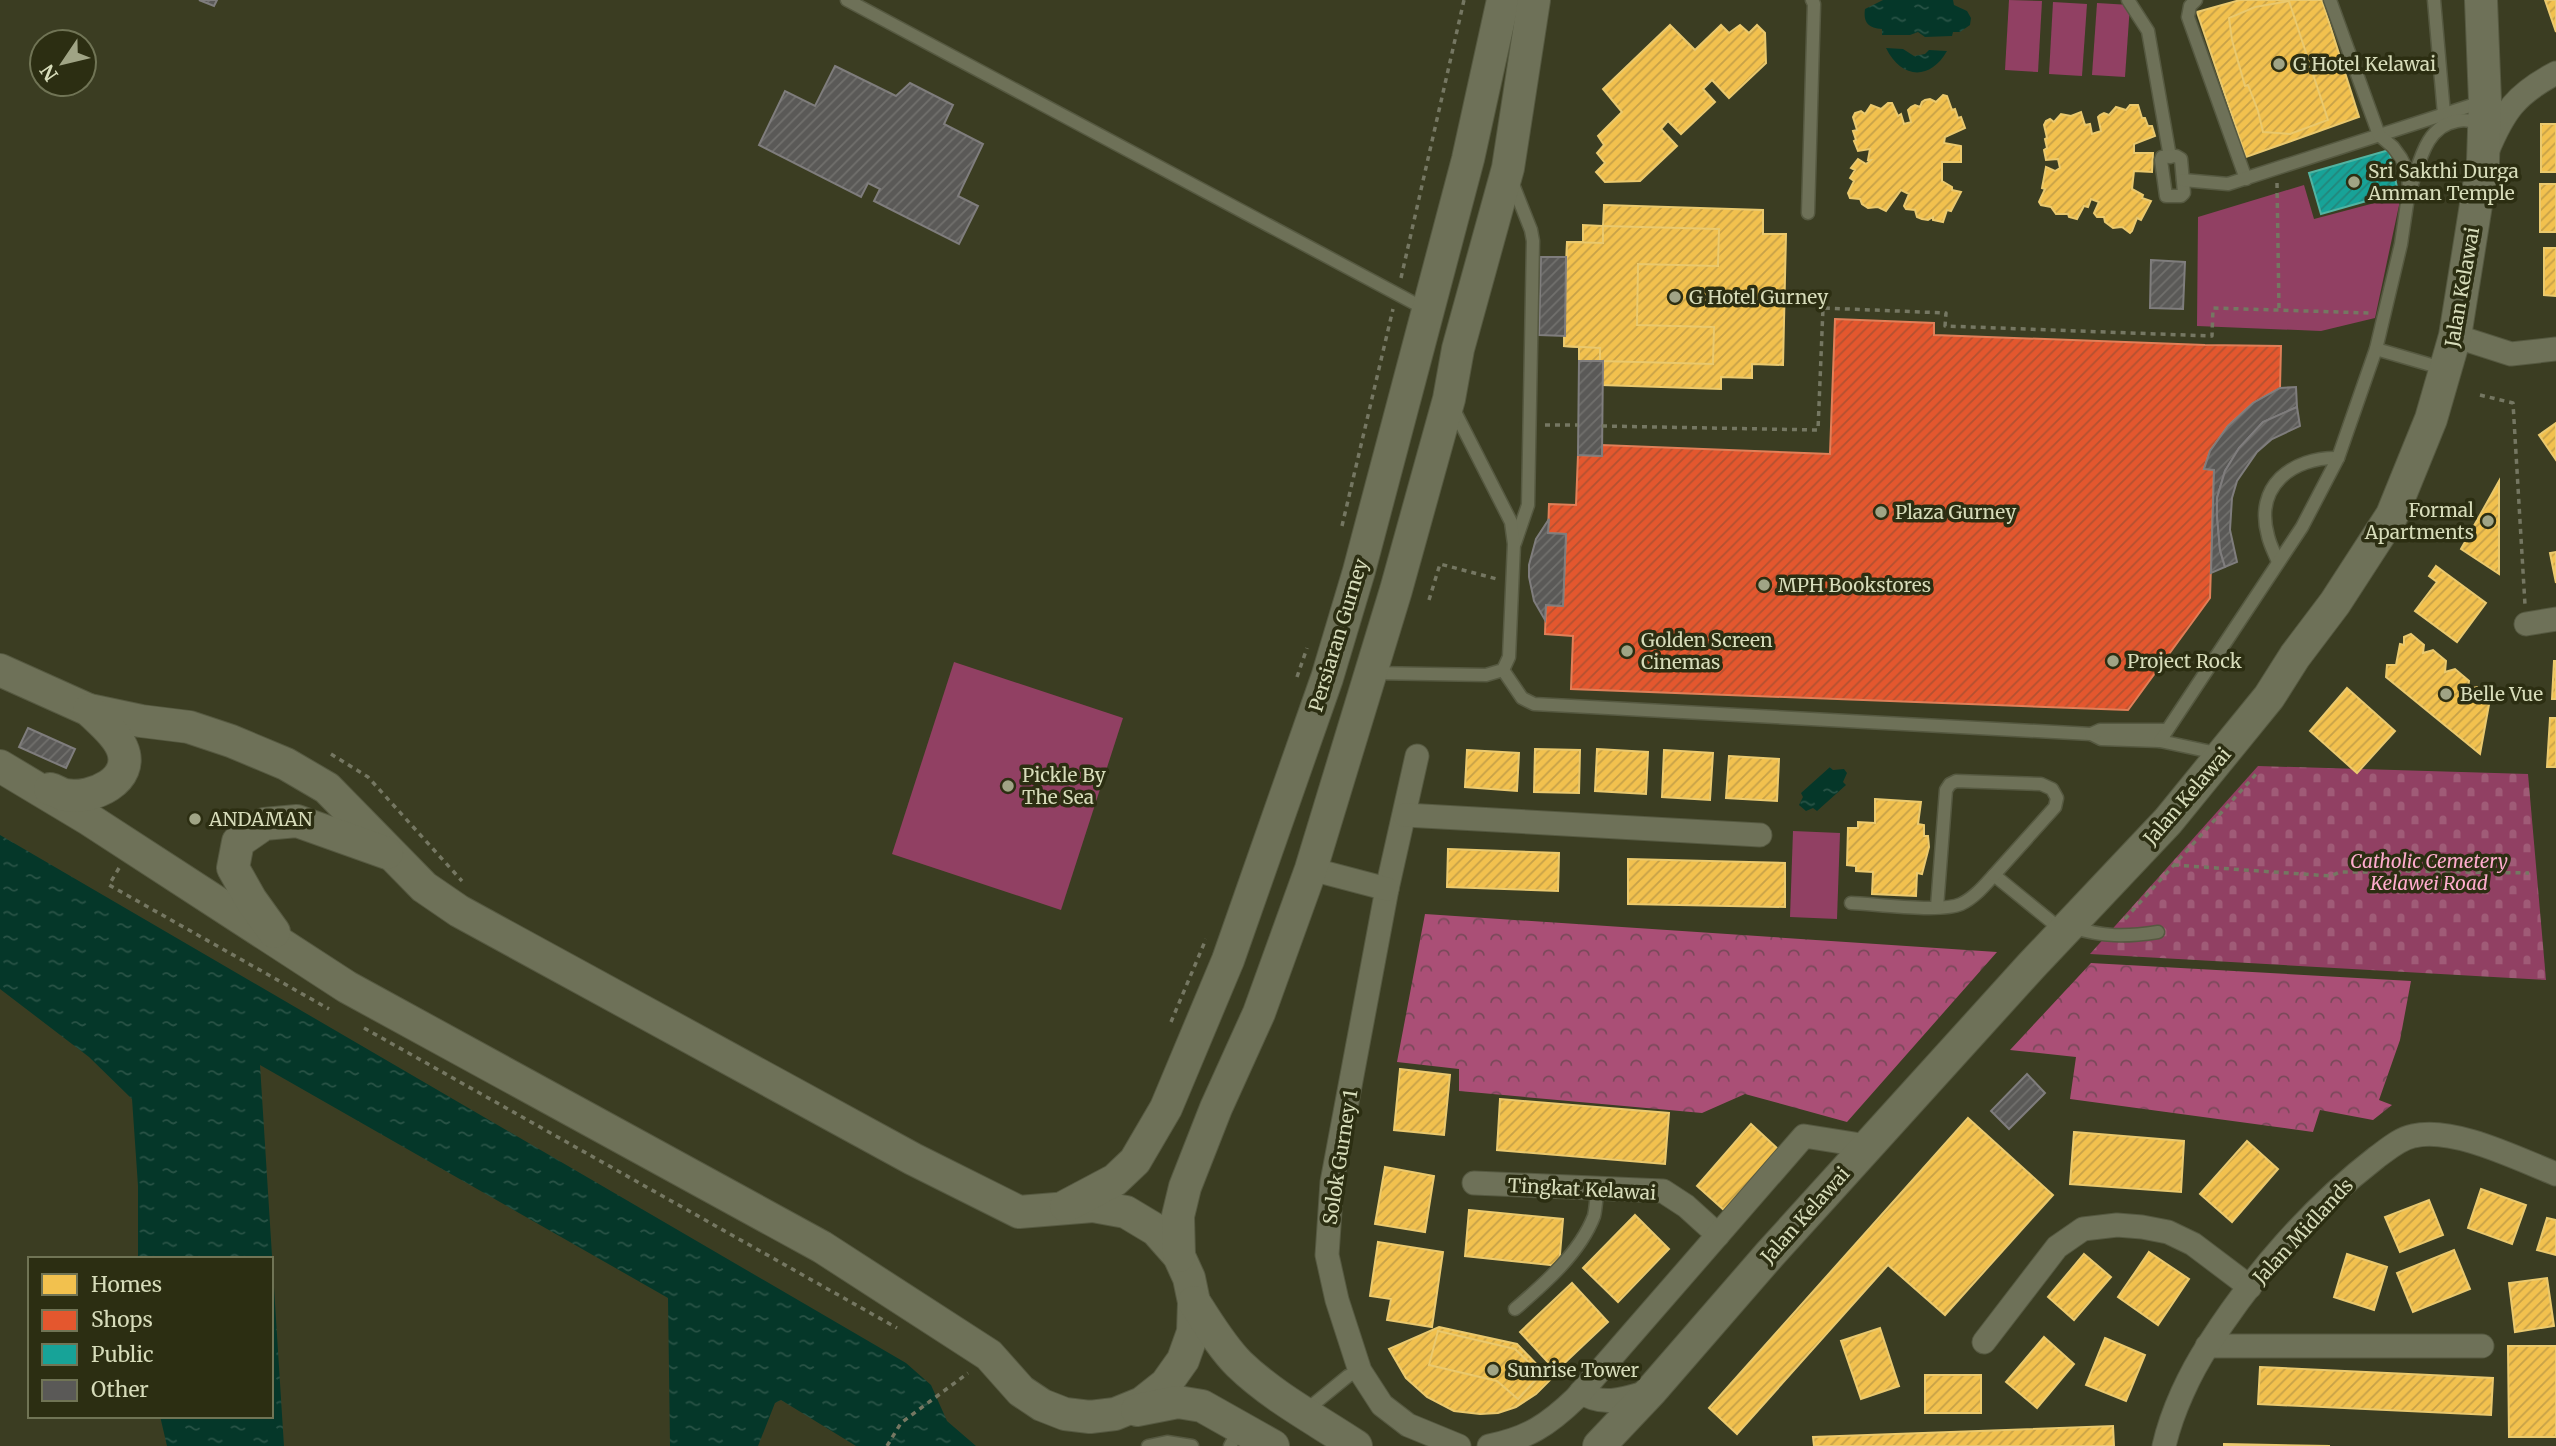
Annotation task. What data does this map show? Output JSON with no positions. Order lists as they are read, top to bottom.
{
  "streets": {
    "main road": ["Jalan Kelawai", "Persiaran Gurney"],
    "street": ["Solok Gurney 1", "Tingkat Kelawai", "Jalan Midlands"]
  },
  "parks": ["Catholic Cemetery Kelawei Road"],
  "places": [
    "G Hotel Kelawai",
    "Sri Sakthi Durga Amman Temple",
    "G Hotel Gurney",
    "Plaza Gurney",
    "Formal Apartments",
    "MPH Bookstores",
    "Golden Screen Cinemas",
    "Project Rock",
    "Belle Vue",
    "Pickle By The Sea",
    "ANDAMAN",
    "Sunrise Tower"
  ],
  "legend": [
    "Homes",
    "Shops",
    "Public",
    "Other"
  ],
  "north": "bottom left"
}
